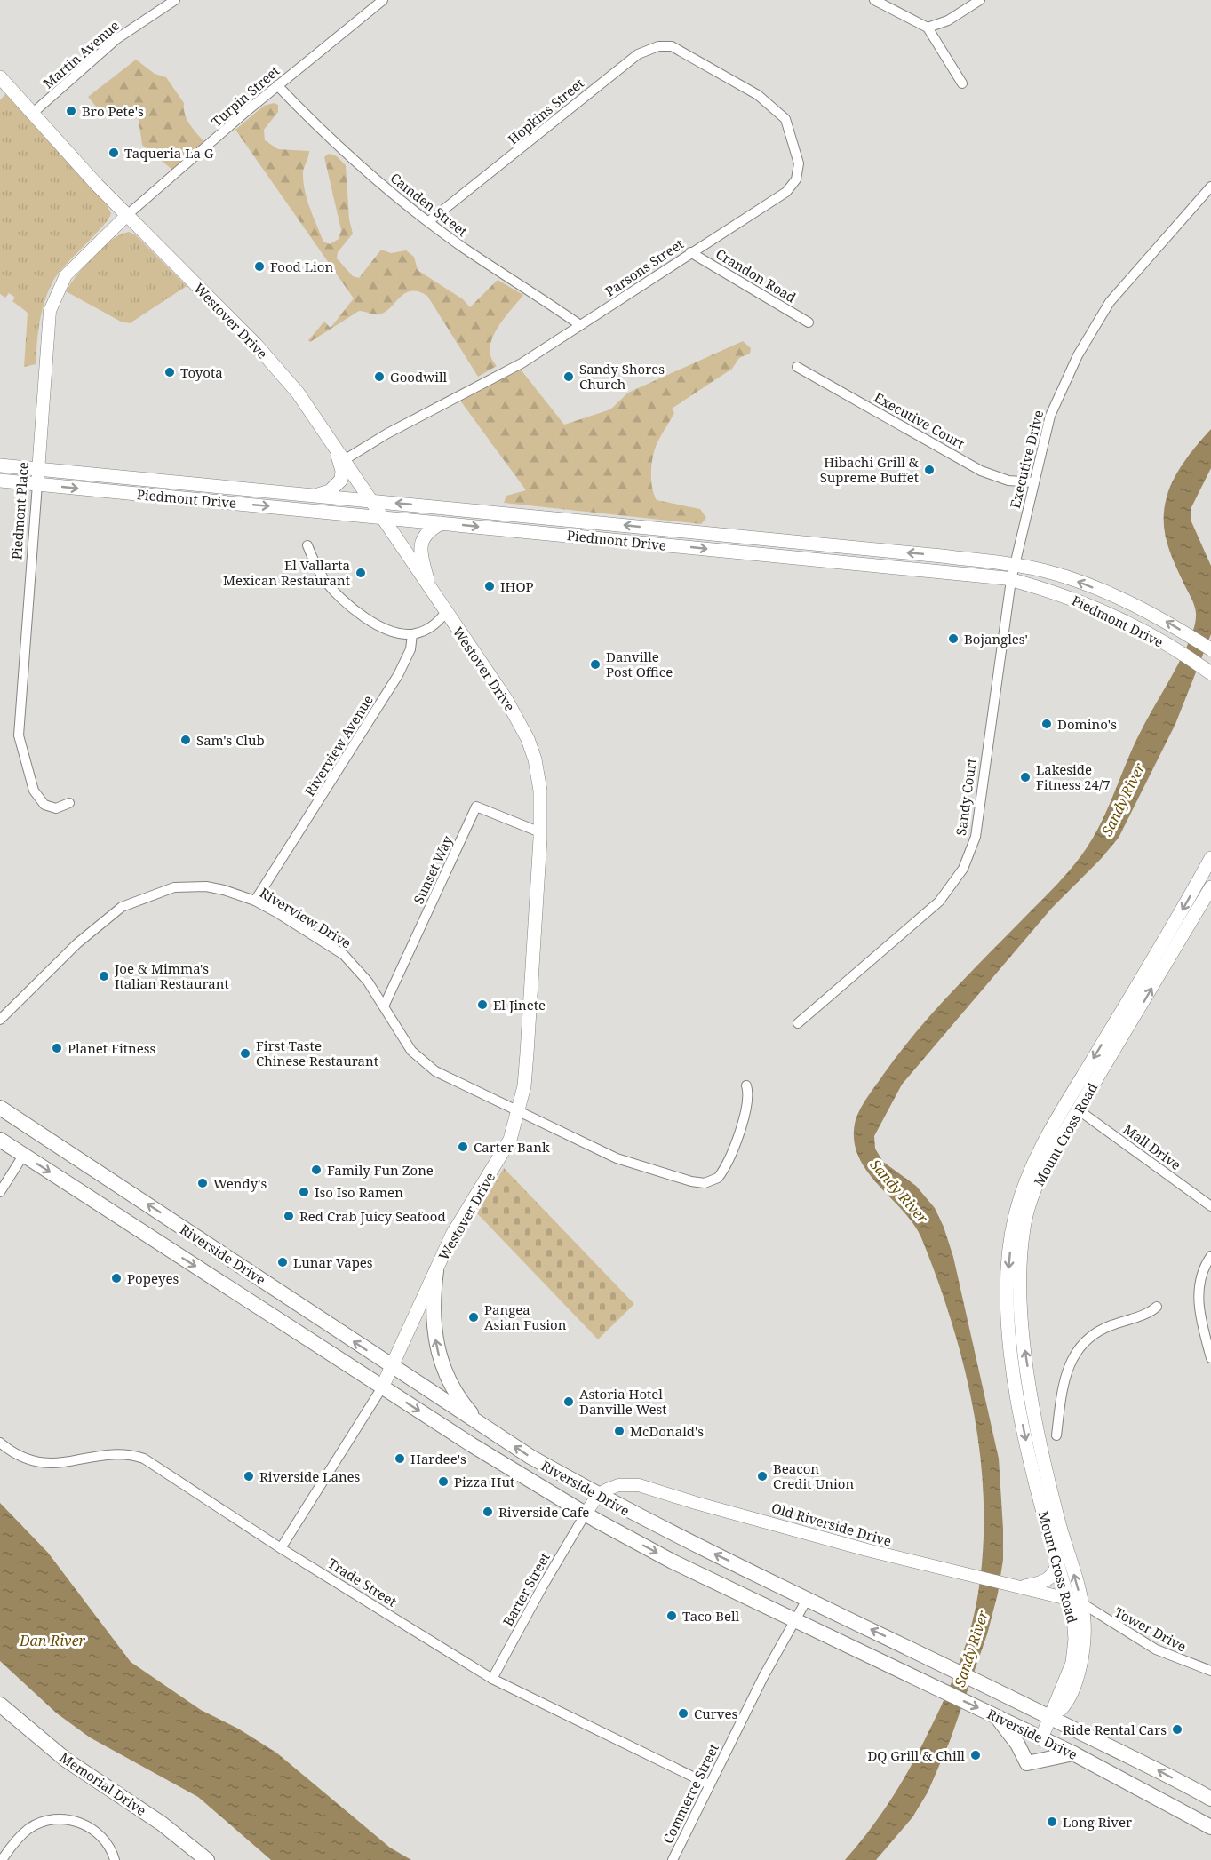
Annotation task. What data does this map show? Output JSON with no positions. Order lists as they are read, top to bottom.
{
  "streets": {
    "main road": [
      "Westover Drive",
      "Piedmont Drive",
      "Mount Cross Road",
      "Riverside Drive",
      "Memorial Drive"
    ],
    "street": [
      "Martin Avenue",
      "Turpin Street",
      "Hopkins Street",
      "Camden Street",
      "Parsons Street",
      "Crandon Road",
      "Executive Court",
      "Executive Drive",
      "Piedmont Place",
      "Riverview Avenue",
      "Sandy Court",
      "Sunset Way",
      "Riverview Drive",
      "Mall Drive",
      "Old Riverside Drive",
      "Trade Street",
      "Barter Street",
      "Tower Drive",
      "Commerce Street"
    ]
  },
  "crossings": [
    ["Martin Avenue", "Westover Drive"],
    ["Turpin Street", "Camden Street"],
    ["Turpin Street", "Westover Drive"],
    ["Turpin Street", "Piedmont Place"],
    ["Hopkins Street", "Camden Street"],
    ["Hopkins Street", "Parsons Street"],
    ["Camden Street", "Parsons Street"],
    ["Parsons Street", "Crandon Road"],
    ["Parsons Street", "Westover Drive"],
    ["Westover Drive", "Piedmont Drive"],
    ["Westover Drive", "Piedmont Place"],
    ["Westover Drive", "Sunset Way"],
    ["Westover Drive", "Riverview Drive"],
    ["Westover Drive", "Riverside Drive"],
    ["Executive Court", "Executive Drive"],
    ["Executive Drive", "Piedmont Drive"],
    ["Executive Drive", "Sandy Court"],
    ["Piedmont Drive", "Piedmont Place"],
    ["Piedmont Drive", "Sandy Court"],
    ["Riverview Avenue", "Riverview Drive"],
    ["Sunset Way", "Riverview Drive"],
    ["Mount Cross Road", "Mall Drive"],
    ["Mount Cross Road", "Riverside Drive"],
    ["Mount Cross Road", "Old Riverside Drive"],
    ["Mount Cross Road", "Tower Drive"],
    ["Riverside Drive", "Old Riverside Drive"],
    ["Riverside Drive", "Barter Street"],
    ["Riverside Drive", "Commerce Street"],
    ["Old Riverside Drive", "Tower Drive"],
    ["Trade Street", "Barter Street"],
    ["Trade Street", "Commerce Street"]
  ],
  "water": ["Sandy River", "Dan River"],
  "places": [
    "Bro Pete's",
    "Taqueria La G",
    "Food Lion",
    "Toyota",
    "Goodwill",
    "Sandy Shores Church",
    "Hibachi Grill & Supreme Buffet",
    "El Vallarta Mexican Restaurant",
    "IHOP",
    "Bojangles'",
    "Danville Post Office",
    "Domino's",
    "Sam's Club",
    "Lakeside Fitness 24/7",
    "Joe & Mimma's Italian Restaurant",
    "El Jinete",
    "Planet Fitness",
    "First Taste Chinese Restaurant",
    "Carter Bank",
    "Family Fun Zone",
    "Wendy's",
    "Iso Iso Ramen",
    "Red Crab Juicy Seafood",
    "Lunar Vapes",
    "Popeyes",
    "Pangea Asian Fusion",
    "Astoria Hotel Danville West",
    "McDonald's",
    "Hardee's",
    "Riverside Lanes",
    "Beacon Credit Union",
    "Pizza Hut",
    "Riverside Cafe",
    "Taco Bell",
    "Curves",
    "Ride Rental Cars",
    "DQ Grill & Chill",
    "Long River"
  ]
}
